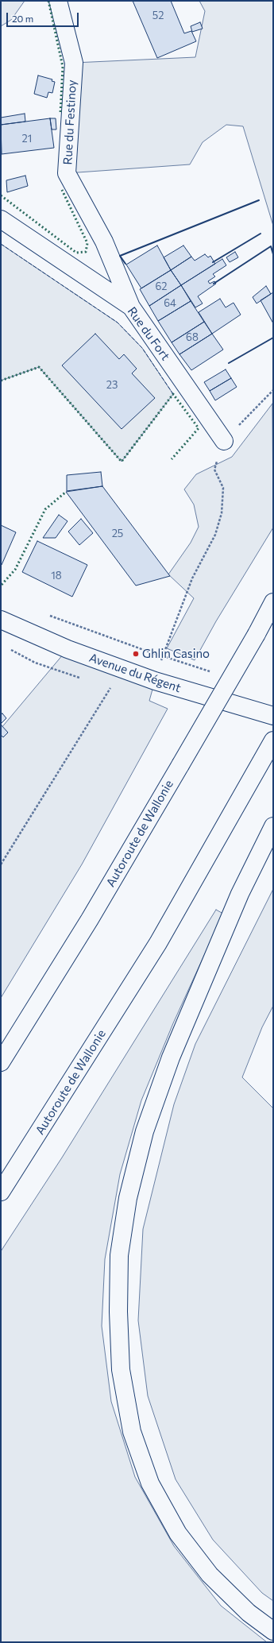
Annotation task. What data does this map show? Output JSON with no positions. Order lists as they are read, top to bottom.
{
  "streets": {
    "main road": [
      "Rue du Festinoy",
      "Rue du Fort",
      "Avenue du Régent",
      "Autoroute de Wallonie"
    ]
  },
  "crossings": [
    ["Rue du Festinoy", "Rue du Fort"]
  ],
  "places": ["Ghlin Casino"],
  "house_numbers": [
    "52",
    "21",
    "62",
    "64",
    "68",
    "23",
    "25",
    "18"
  ],
  "scale_bar": "20 m"
}
